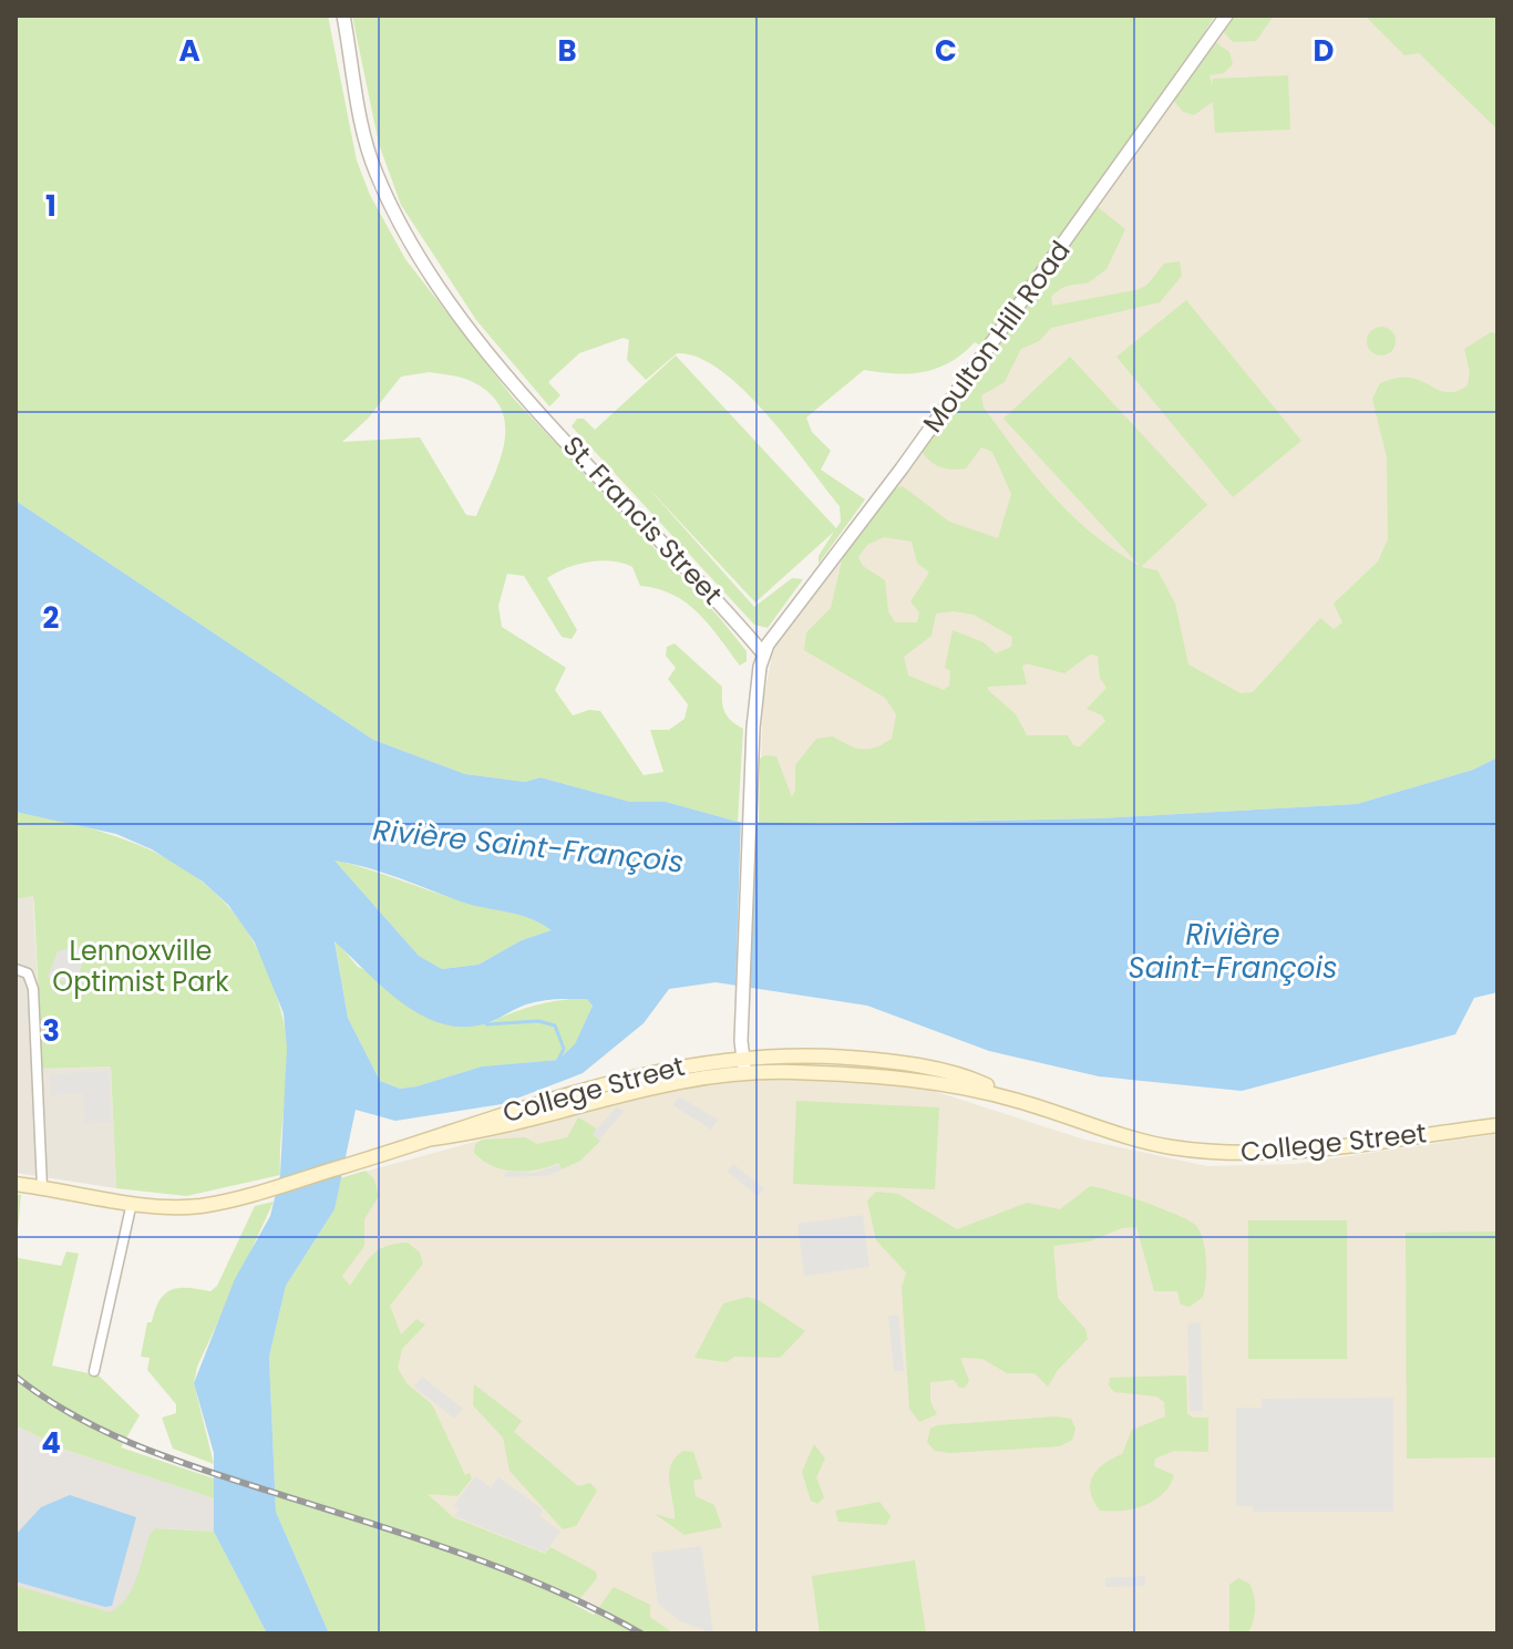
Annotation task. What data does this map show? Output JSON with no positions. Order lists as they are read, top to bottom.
{
  "streets": {
    "main road": ["College Street"],
    "street": ["Moulton Hill Road", "St. Francis Street"]
  },
  "crossings": [
    ["Moulton Hill Road", "St. Francis Street"]
  ],
  "water": ["Rivière Saint-François"],
  "parks": ["Lennoxville Optimist Park"],
  "grid": {
    "columns": [
      "A",
      "B",
      "C",
      "D"
    ],
    "rows": [
      "1",
      "2",
      "3",
      "4"
    ]
  }
}
